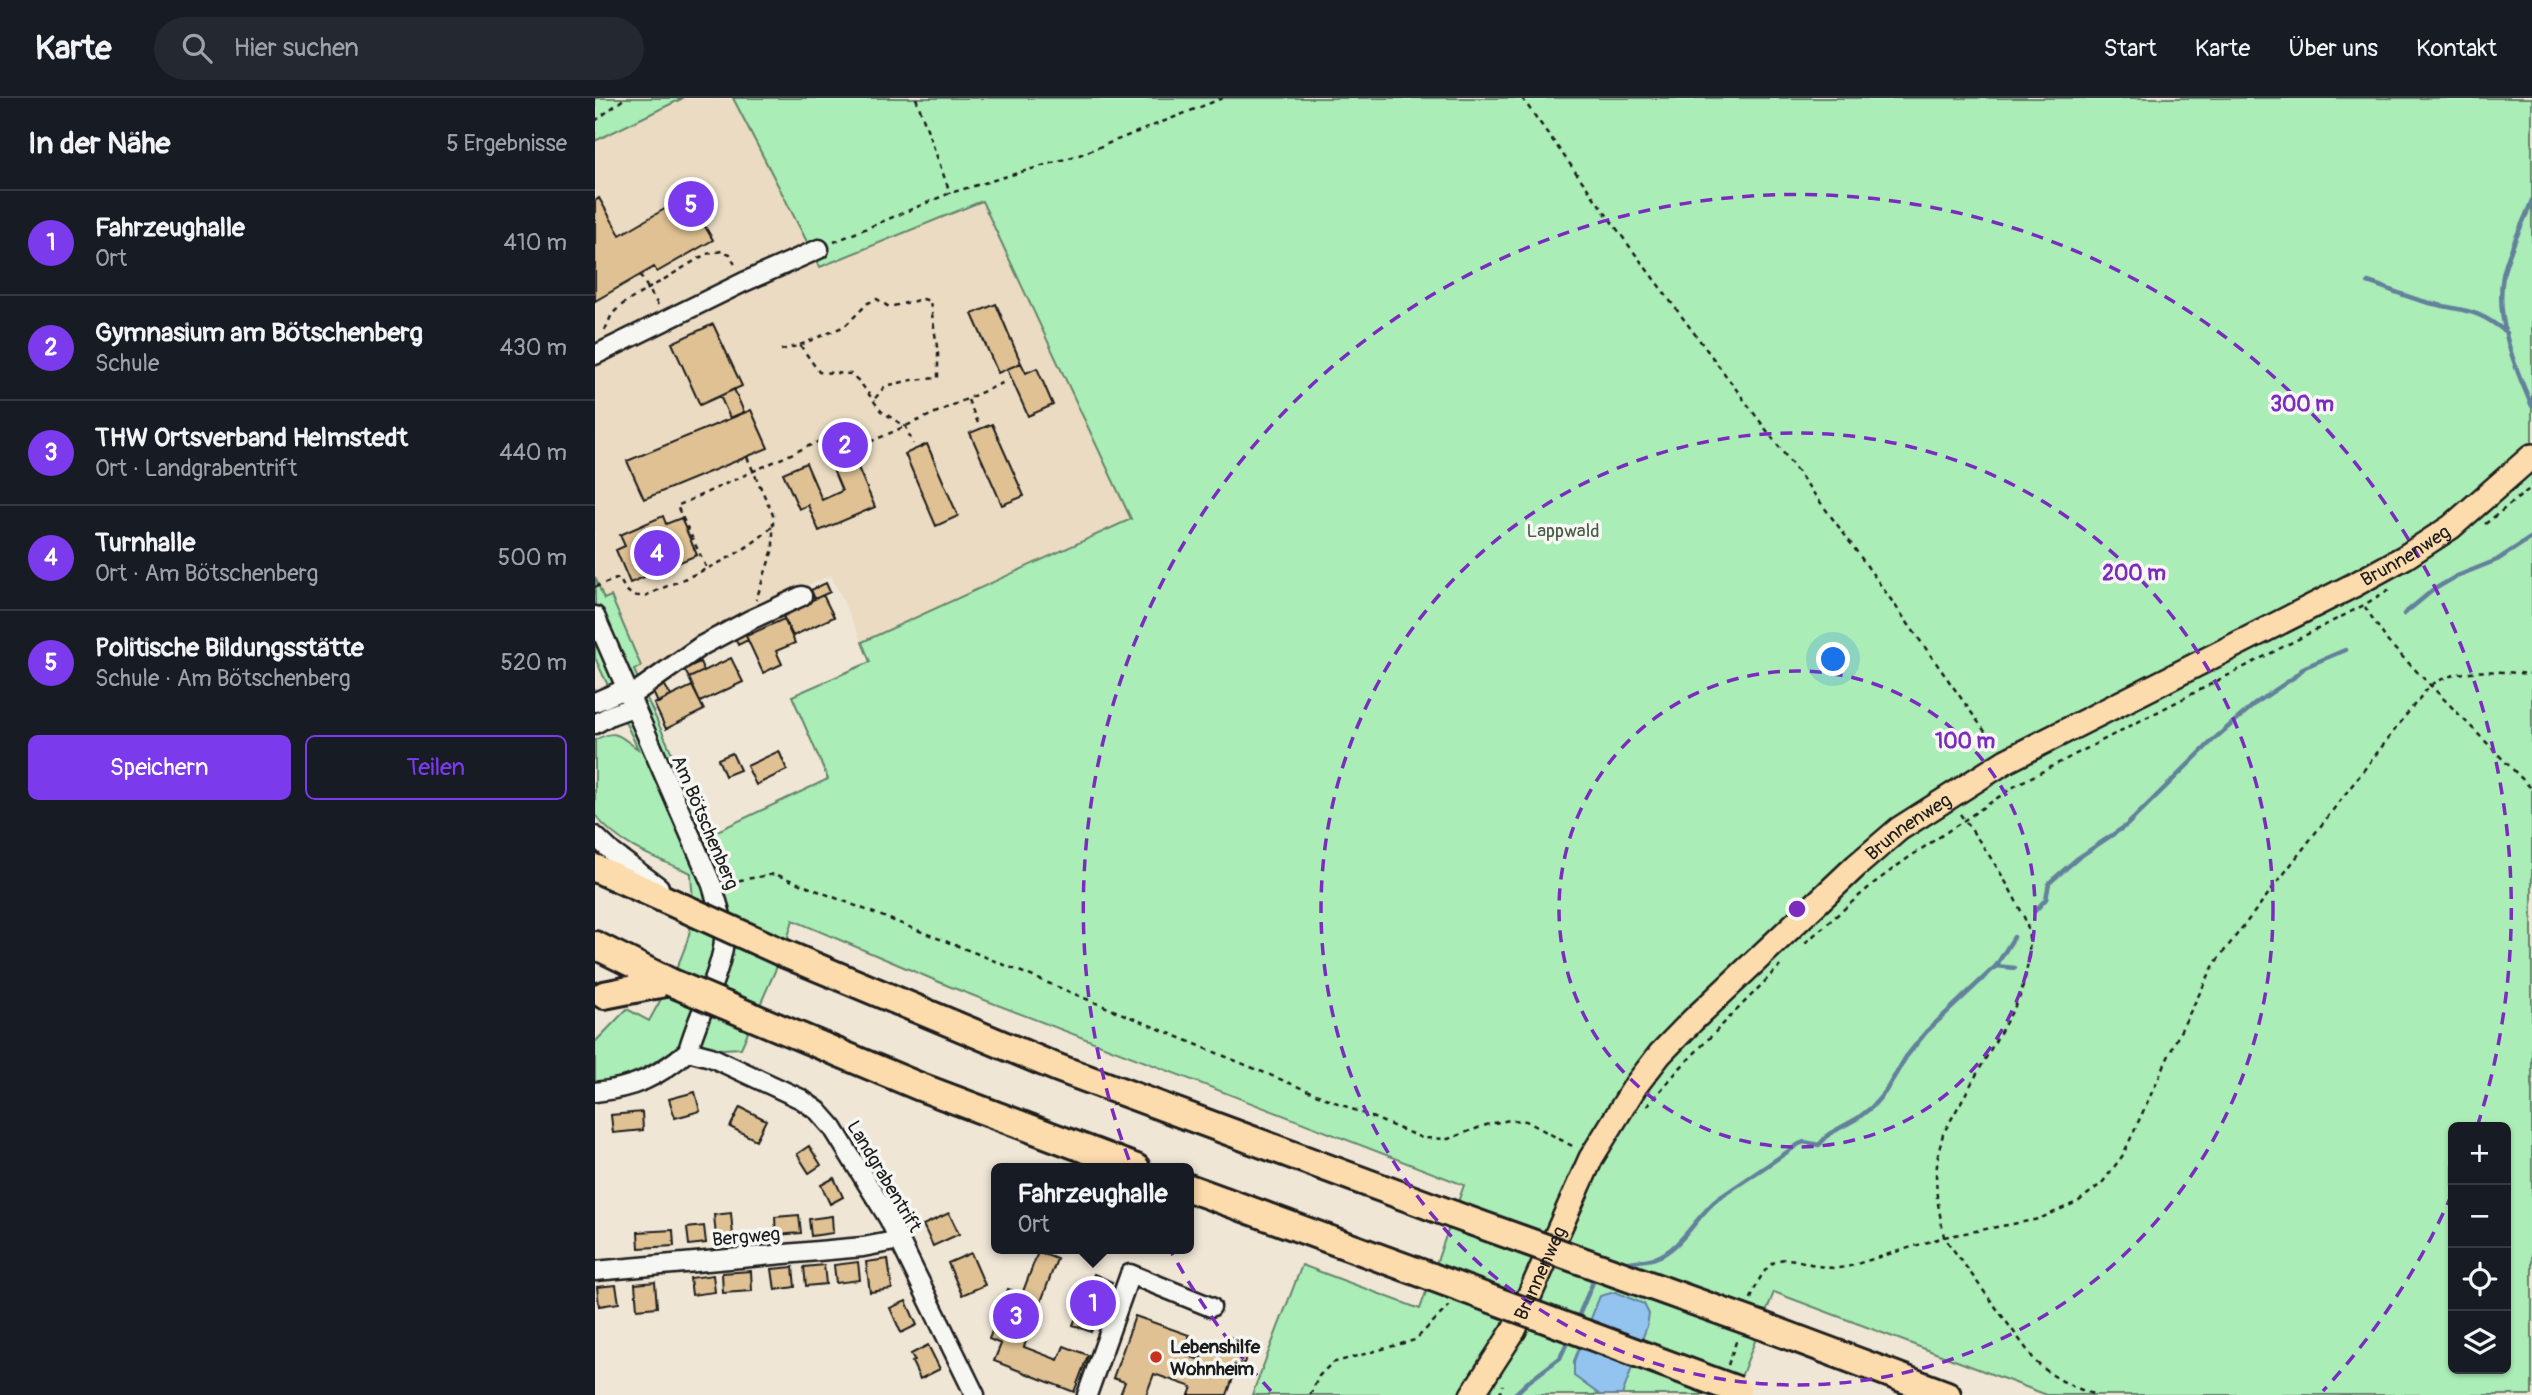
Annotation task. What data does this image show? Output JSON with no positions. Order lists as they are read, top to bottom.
{
  "streets": {
    "main road": ["Brunnenweg"],
    "street": ["Am Bötschenberg", "Landgrabentrift", "Bergweg"]
  },
  "crossings": [
    ["Am Bötschenberg", "Landgrabentrift"],
    ["Landgrabentrift", "Bergweg"]
  ],
  "parks": ["Lappwald"],
  "places": ["Lebenshilfe Wohnheim"],
  "page": {
    "header": "Karte",
    "search": "Hier suchen",
    "nav": [
      "Start",
      "Karte",
      "Über uns",
      "Kontakt"
    ],
    "heading": ["In der Nähe", "5 Ergebnisse"],
    "pins": [
      "5",
      "2",
      "4",
      "1",
      "3"
    ],
    "list": [
      {
        "mark": "1",
        "name": "Fahrzeughalle",
        "note": "Ort",
        "value": "410 m"
      },
      {
        "mark": "2",
        "name": "Gymnasium am Bötschenberg",
        "note": "Schule",
        "value": "430 m"
      },
      {
        "mark": "3",
        "name": "THW Ortsverband Helmstedt",
        "note": "Ort · Landgrabentrift",
        "value": "440 m"
      },
      {
        "mark": "4",
        "name": "Turnhalle",
        "note": "Ort · Am Bötschenberg",
        "value": "500 m"
      },
      {
        "mark": "5",
        "name": "Politische Bildungsstätte",
        "note": "Schule · Am Bötschenberg",
        "value": "520 m"
      }
    ],
    "buttons": ["Speichern", "Teilen"],
    "map_buttons": ["+", "−"],
    "popup": ["Fahrzeughalle", "Ort"]
  },
  "rings": ["300 m", "200 m", "100 m"]
}
